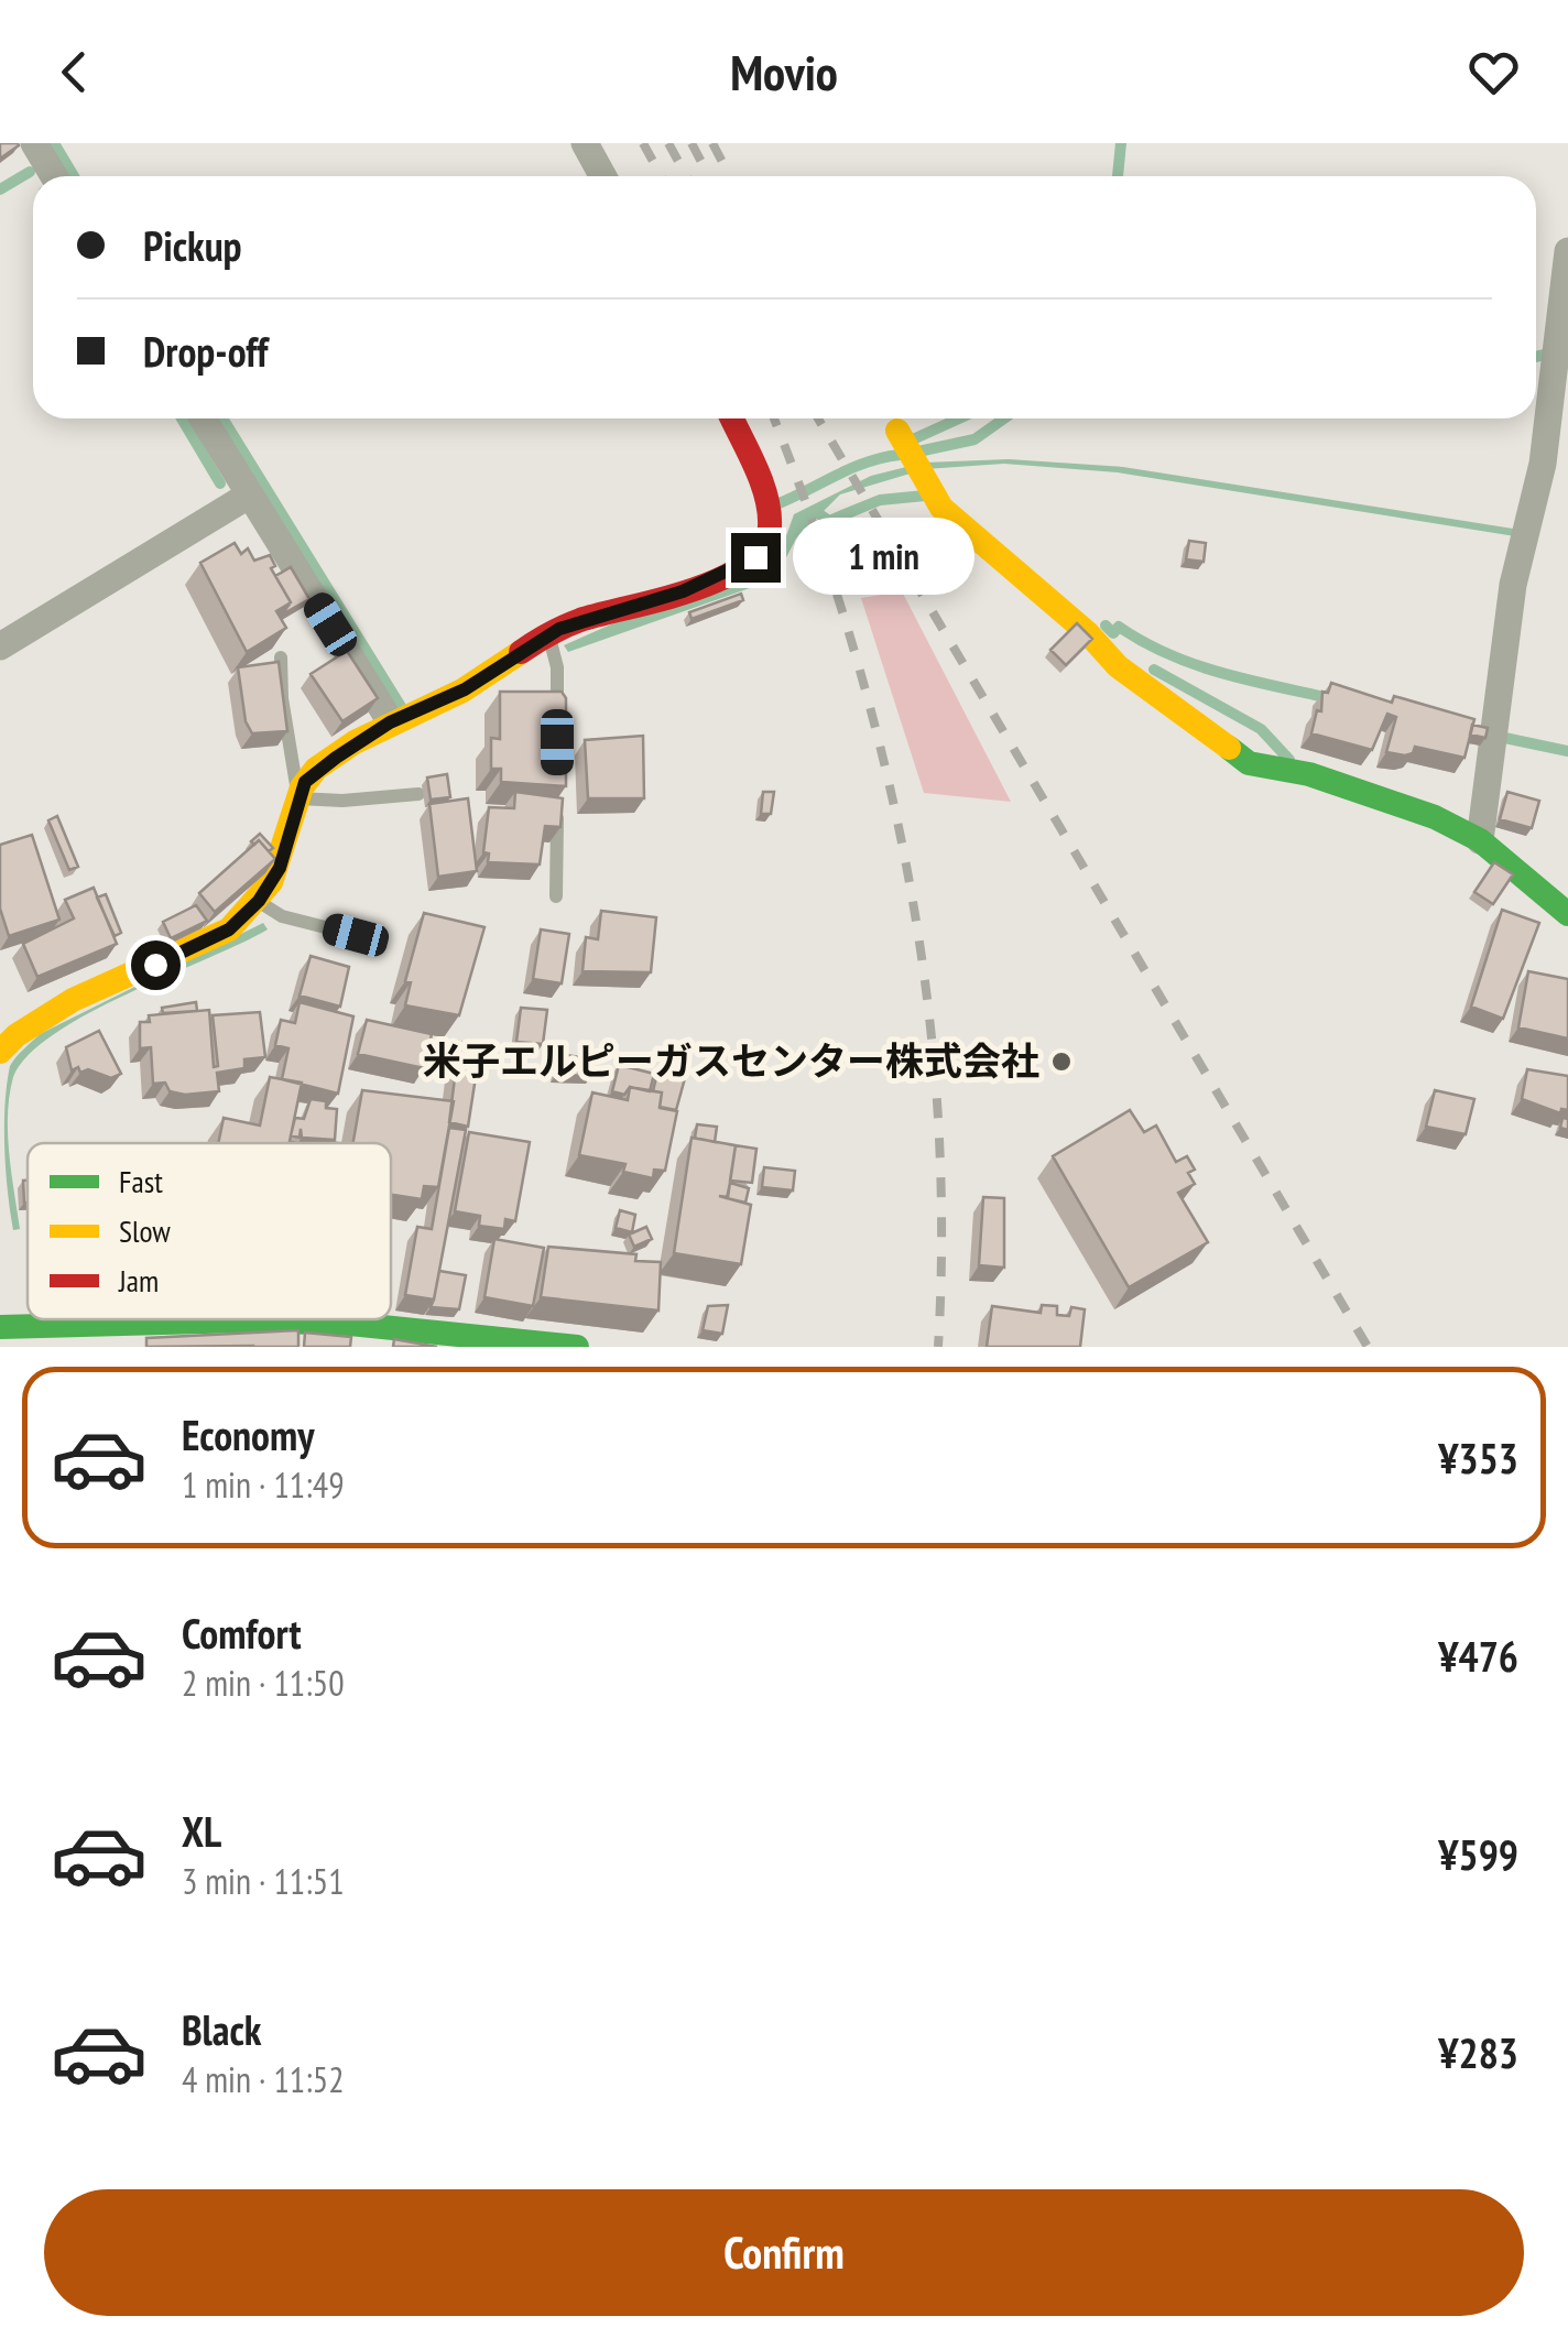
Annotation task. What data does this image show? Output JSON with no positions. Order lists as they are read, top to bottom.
{
  "places": ["米子エルピーガスセンター株式会社"],
  "legend": ["Fast", "Slow", "Jam"],
  "page": {
    "header": "Movio",
    "banner": ["Pickup", "Drop-off"],
    "bubble": "1 min",
    "list": [
      {
        "name": "Economy",
        "note": "1 min · 11:49",
        "value": "¥353"
      },
      {
        "name": "Comfort",
        "note": "2 min · 11:50",
        "value": "¥476"
      },
      {
        "name": "XL",
        "note": "3 min · 11:51",
        "value": "¥599"
      },
      {
        "name": "Black",
        "note": "4 min · 11:52",
        "value": "¥283"
      }
    ],
    "buttons": "Confirm"
  }
}
